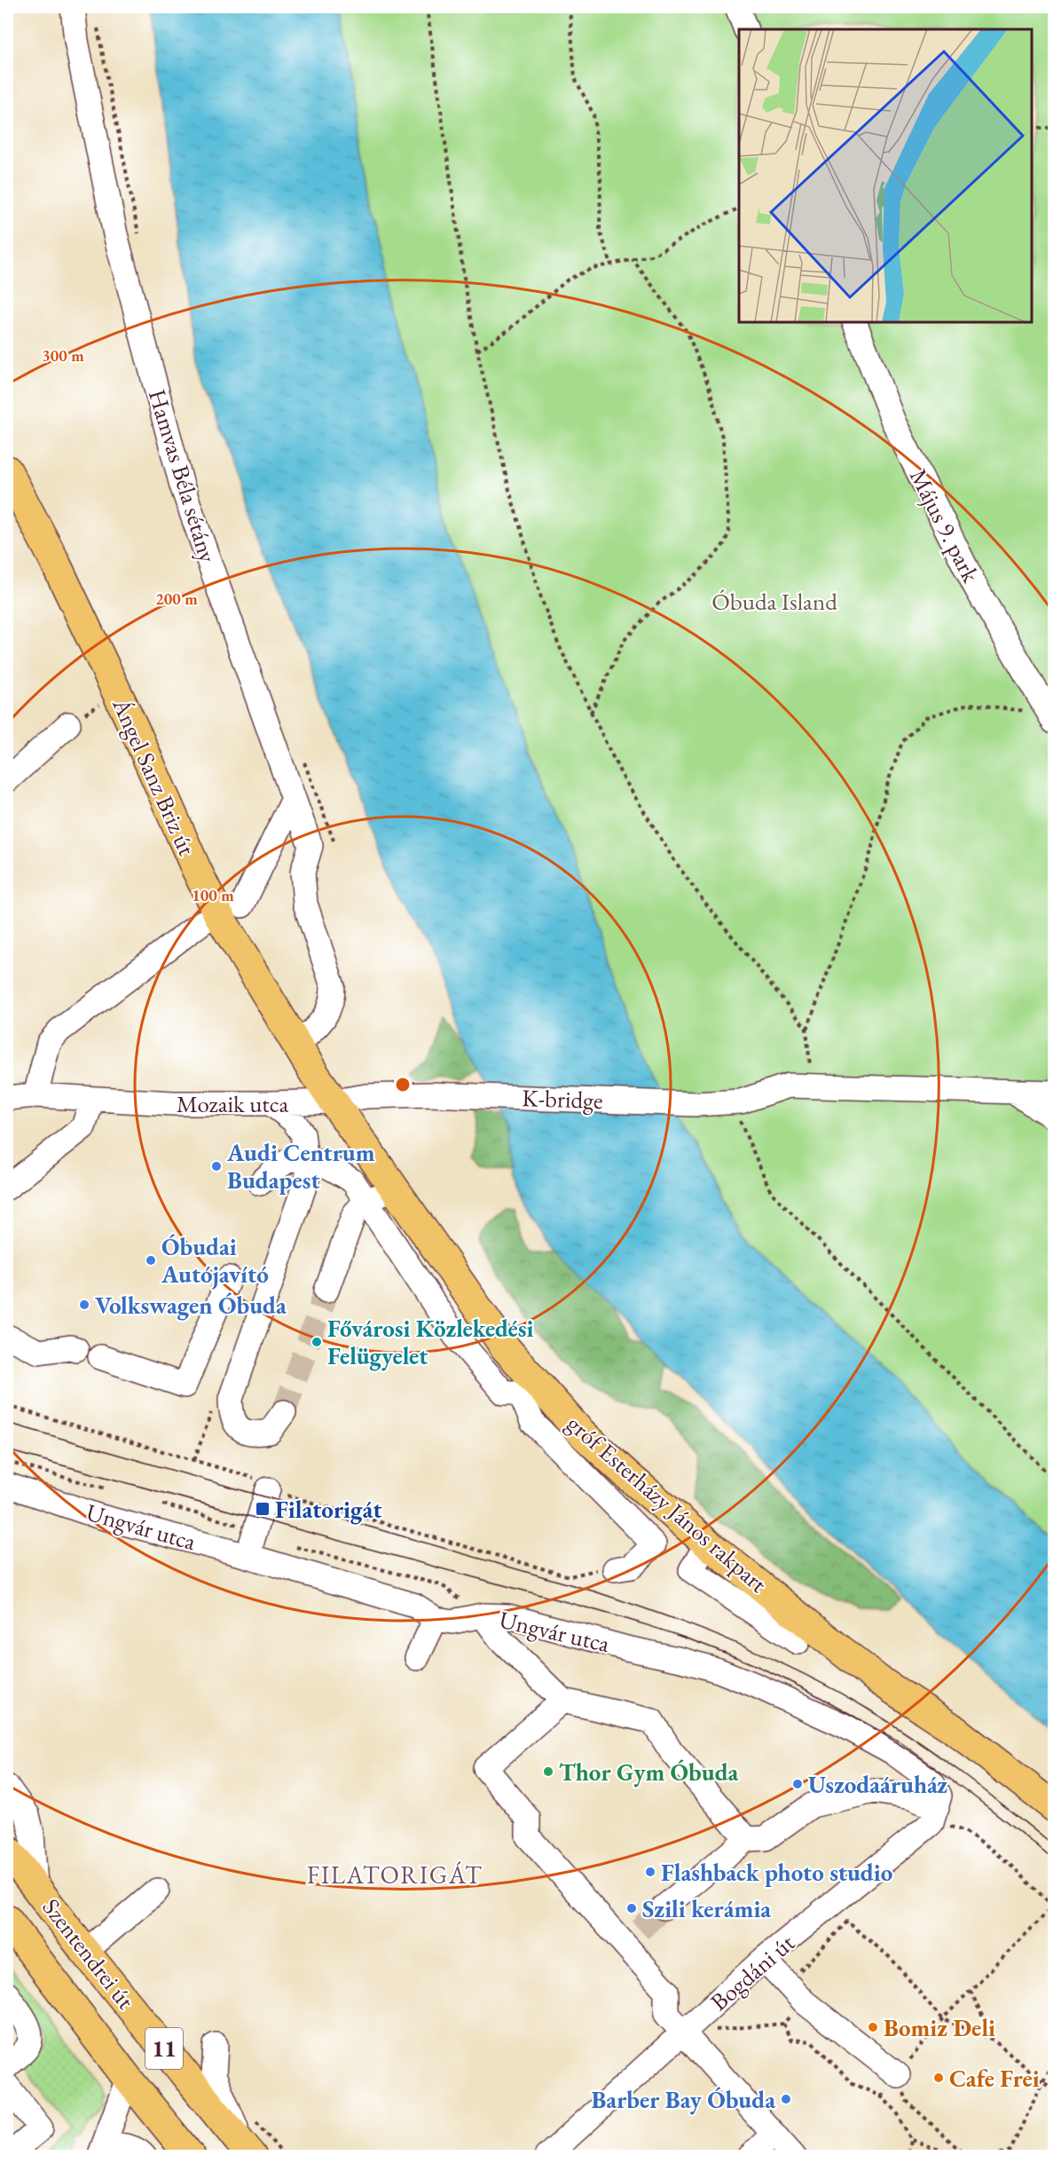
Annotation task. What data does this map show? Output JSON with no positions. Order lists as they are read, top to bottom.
{
  "streets": {
    "main road": [
      "Ángel Sanz Briz út",
      "gróf Esterházy János rakpart",
      "Szentendrei út",
      "11"
    ],
    "street": [
      "Hamvas Béla sétány",
      "Május 9. park",
      "K-bridge",
      "Mozaik utca",
      "Ungvár utca",
      "Bogdáni út"
    ]
  },
  "crossings": [
    ["Hamvas Béla sétány", "Ángel Sanz Briz út"],
    ["Ángel Sanz Briz út", "Mozaik utca"],
    ["Ángel Sanz Briz út", "gróf Esterházy János rakpart"],
    ["K-bridge", "Mozaik utca"],
    ["Mozaik utca", "gróf Esterházy János rakpart"],
    ["Ungvár utca", "Bogdáni út"]
  ],
  "districts": ["FILATORIGÁT"],
  "parks": ["Óbuda Island"],
  "places": {
    "other": [
      "Audi Centrum Budapest",
      "Óbudai Autójavító",
      "Volkswagen Óbuda",
      "Fővárosi Közlekedési Felügyelet",
      "Thor Gym Óbuda",
      "Uszodaáruház",
      "Flashback photo studio",
      "Szili kerámia",
      "Bomiz Deli",
      "Cafe Frei",
      "Barber Bay Óbuda"
    ],
    "transit": ["Filatorigát"]
  },
  "rings": ["300 m", "200 m", "100 m"]
}
